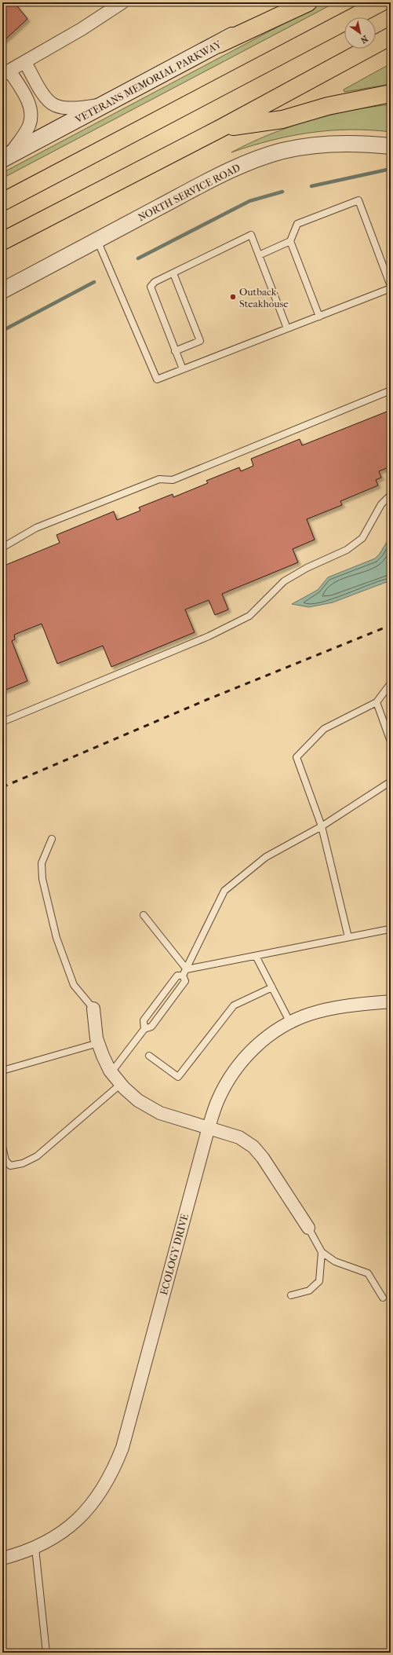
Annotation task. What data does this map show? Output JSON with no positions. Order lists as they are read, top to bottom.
{
  "streets": {
    "main road": ["VETERANS MEMORIAL PARKWAY"],
    "street": ["NORTH SERVICE ROAD", "ECOLOGY DRIVE"]
  },
  "places": ["Outback Steakhouse"],
  "north": "bottom right"
}
